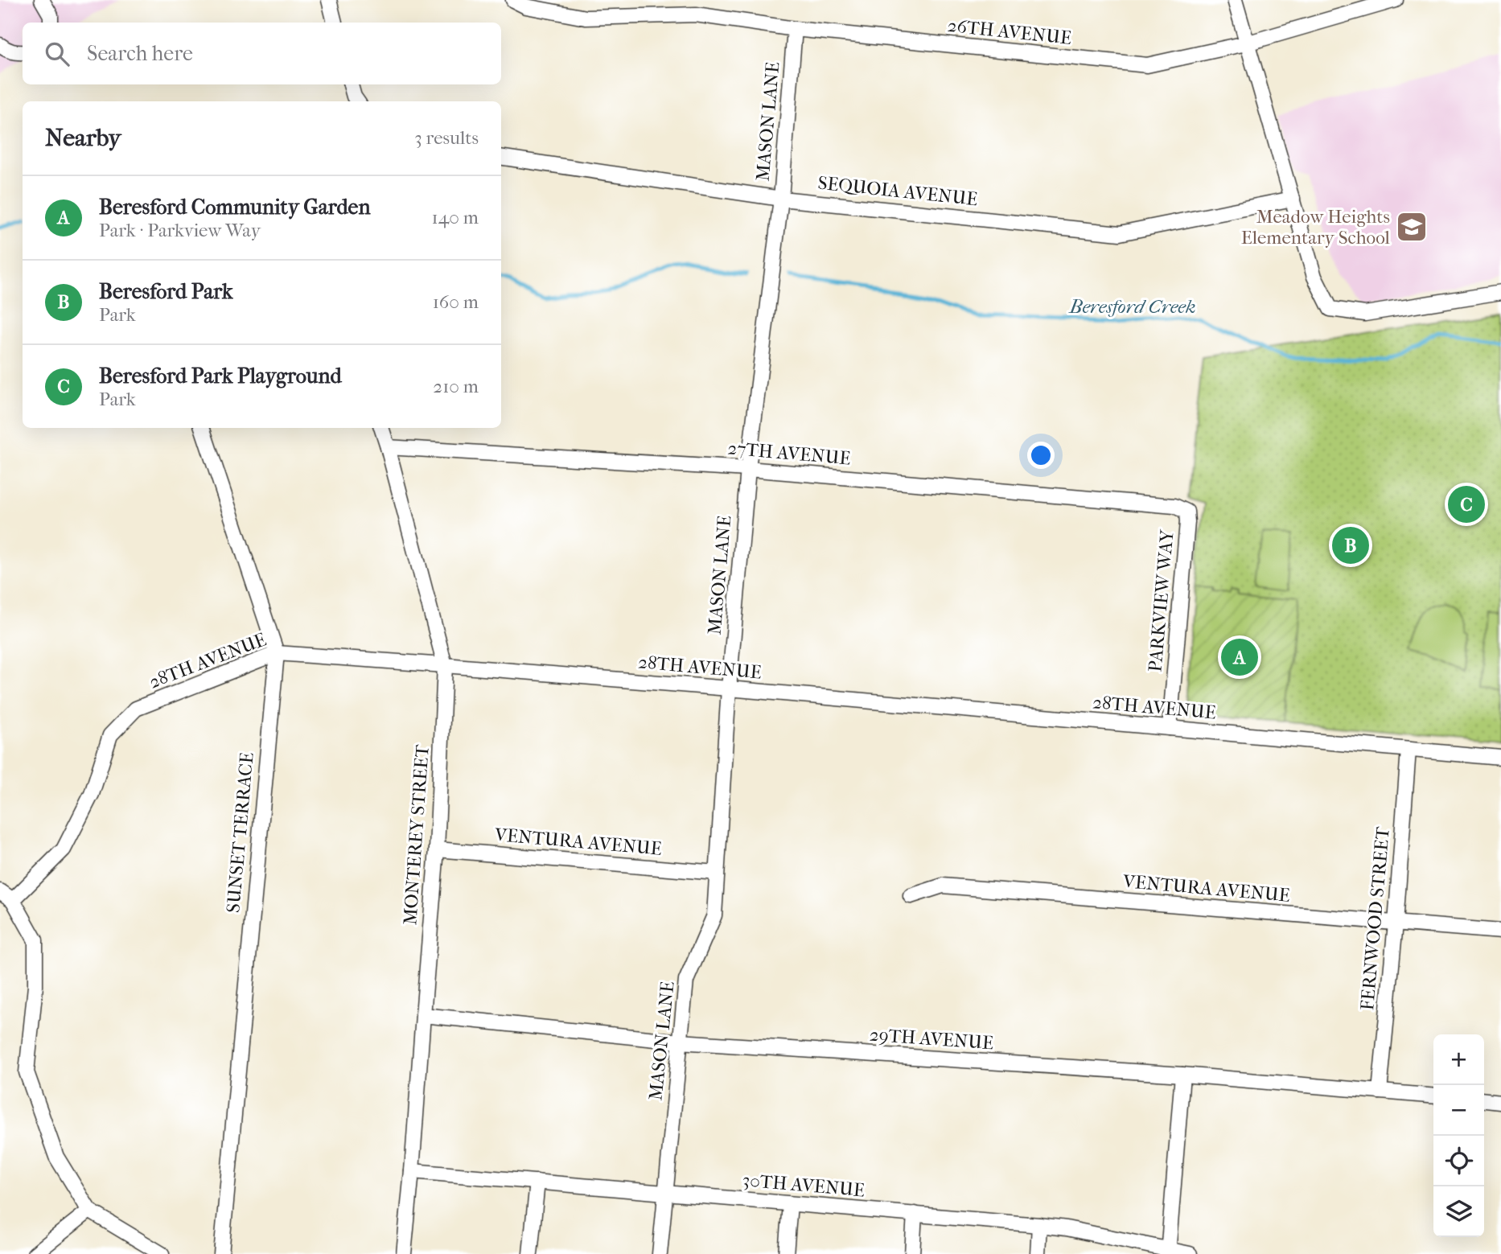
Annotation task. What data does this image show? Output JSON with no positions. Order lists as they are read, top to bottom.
{
  "streets": {
    "street": [
      "26TH AVENUE",
      "MASON LANE",
      "SEQUOIA AVENUE",
      "27TH AVENUE",
      "PARKVIEW WAY",
      "28TH AVENUE",
      "SUNSET TERRACE",
      "MONTEREY STREET",
      "VENTURA AVENUE",
      "FERNWOOD STREET",
      "29TH AVENUE",
      "30TH AVENUE"
    ]
  },
  "crossings": [
    ["26TH AVENUE", "MASON LANE"],
    ["MASON LANE", "SEQUOIA AVENUE"],
    ["MASON LANE", "27TH AVENUE"],
    ["MASON LANE", "28TH AVENUE"],
    ["MASON LANE", "VENTURA AVENUE"],
    ["MASON LANE", "29TH AVENUE"],
    ["MASON LANE", "30TH AVENUE"],
    ["27TH AVENUE", "PARKVIEW WAY"],
    ["27TH AVENUE", "MONTEREY STREET"],
    ["PARKVIEW WAY", "28TH AVENUE"],
    ["28TH AVENUE", "SUNSET TERRACE"],
    ["28TH AVENUE", "MONTEREY STREET"],
    ["28TH AVENUE", "FERNWOOD STREET"],
    ["MONTEREY STREET", "VENTURA AVENUE"],
    ["MONTEREY STREET", "29TH AVENUE"],
    ["MONTEREY STREET", "30TH AVENUE"],
    ["VENTURA AVENUE", "FERNWOOD STREET"],
    ["FERNWOOD STREET", "29TH AVENUE"]
  ],
  "water": ["Beresford Creek"],
  "places": {
    "school or university": ["Meadow Heights Elementary School"]
  },
  "page": {
    "search": "Search here",
    "heading": ["Nearby", "3 results"],
    "list": [
      {
        "mark": "A",
        "name": "Beresford Community Garden",
        "note": "Park · Parkview Way",
        "value": "140 m"
      },
      {
        "mark": "B",
        "name": "Beresford Park",
        "note": "Park",
        "value": "160 m"
      },
      {
        "mark": "C",
        "name": "Beresford Park Playground",
        "note": "Park",
        "value": "210 m"
      }
    ],
    "pins": ["C", "B", "A"],
    "map_buttons": ["+", "−"]
  }
}
